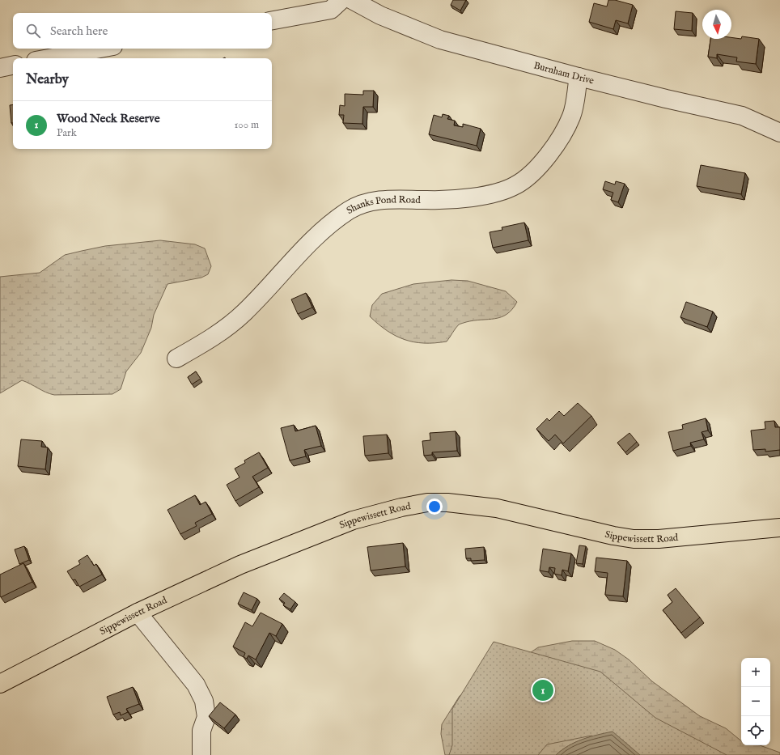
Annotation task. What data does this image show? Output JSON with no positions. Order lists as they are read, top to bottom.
{
  "streets": {
    "main road": ["Sippewissett Road"],
    "street": ["Burnham Drive", "Shanks Pond Road"]
  },
  "crossings": [
    ["Burnham Drive", "Shanks Pond Road"]
  ],
  "north": "bottom",
  "page": {
    "search": "Search here",
    "heading": "Nearby",
    "list": [
      {
        "mark": "1",
        "name": "Wood Neck Reserve",
        "note": "Park",
        "value": "100 m"
      }
    ],
    "map_buttons": ["+", "−"],
    "pins": "1"
  }
}
